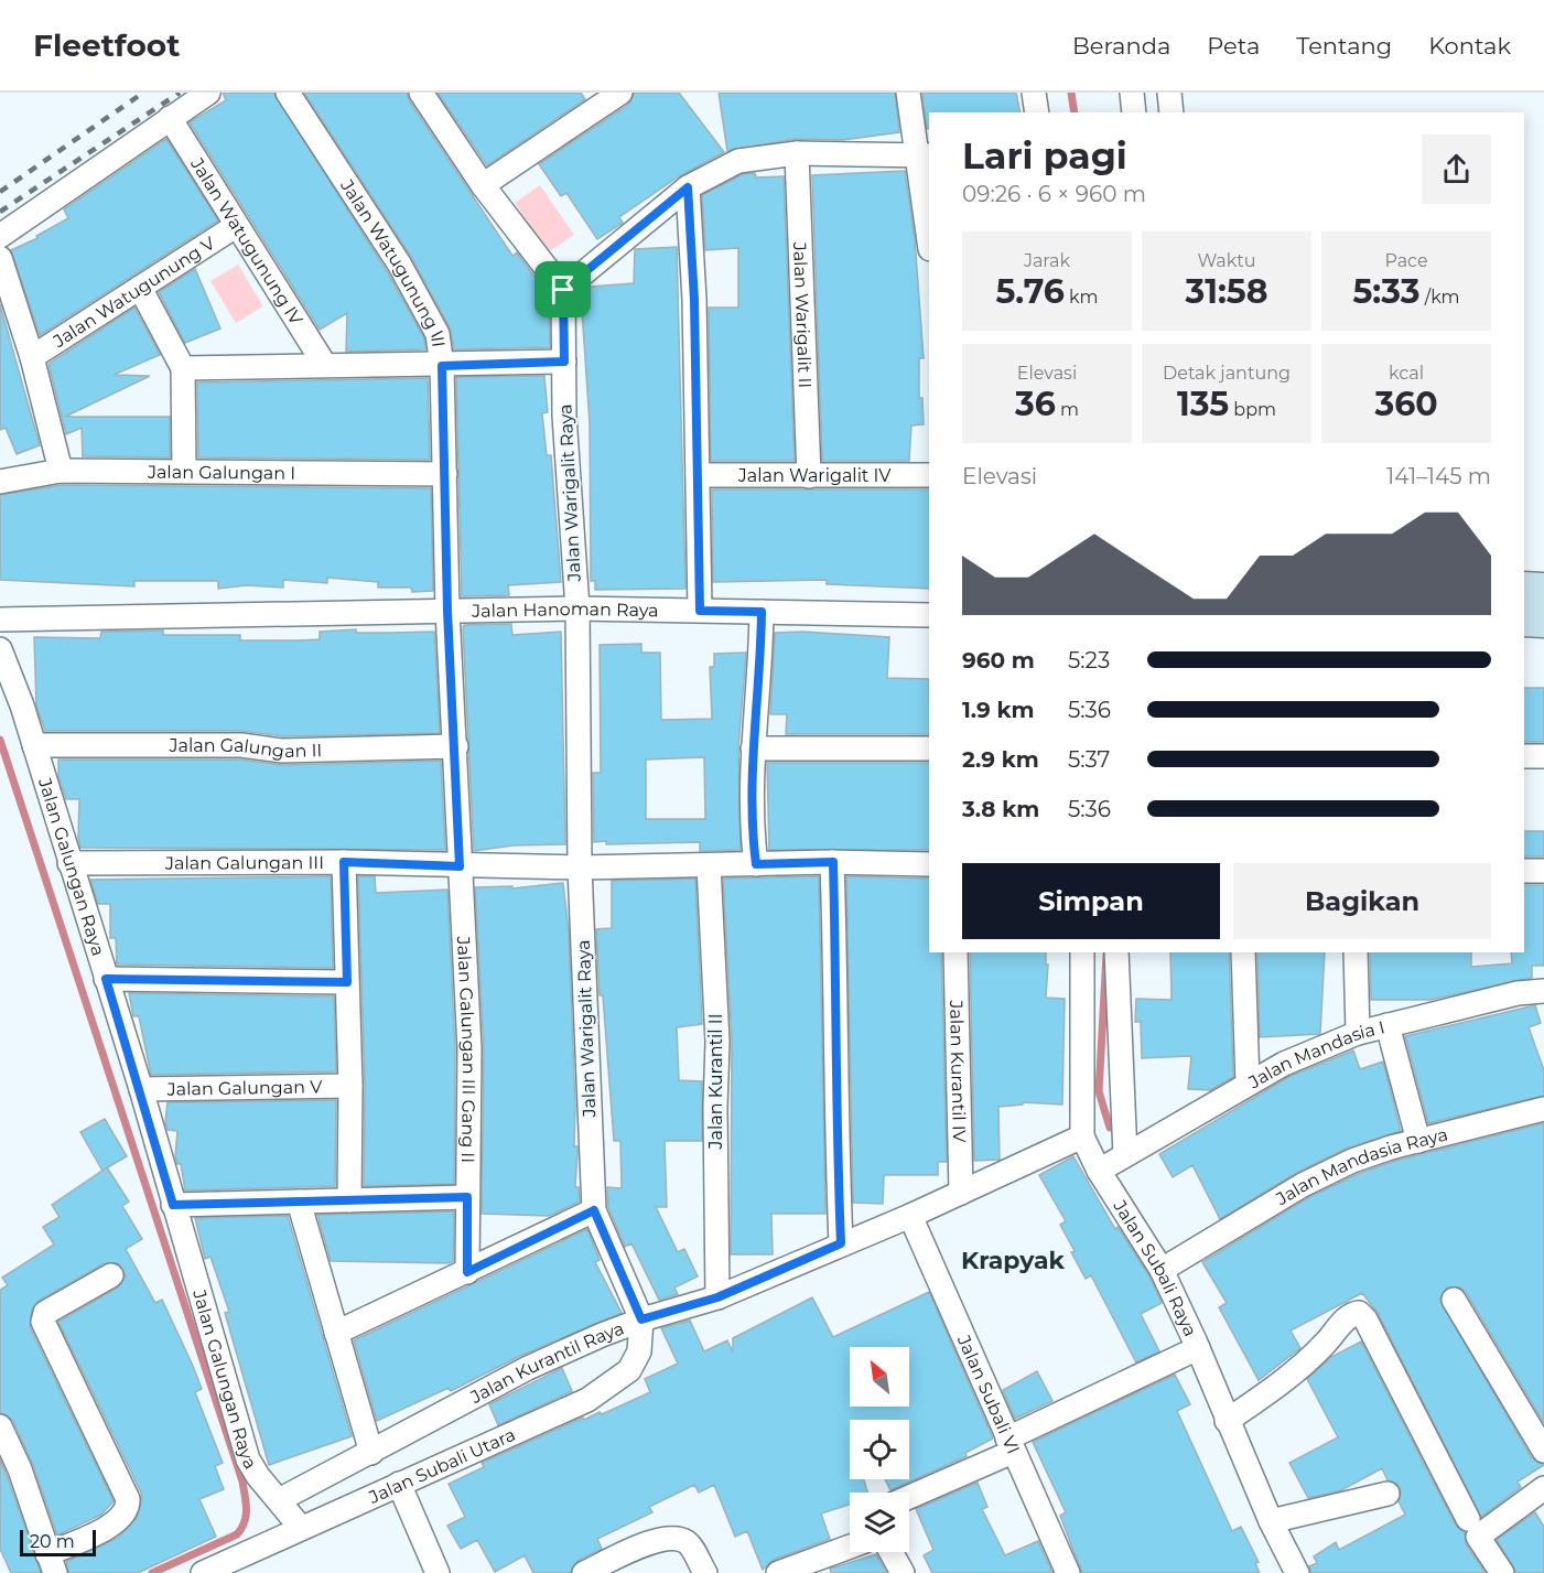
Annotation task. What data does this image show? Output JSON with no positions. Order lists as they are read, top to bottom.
{
  "streets": {
    "street": [
      "Jalan Watugunung IV",
      "Jalan Watugunung III",
      "Jalan Watugunung V",
      "Jalan Warigalit II",
      "Jalan Galungan I",
      "Jalan Warigalit IV",
      "Jalan Warigalit Raya",
      "Jalan Hanoman Raya",
      "Jalan Galungan II",
      "Jalan Galungan III",
      "Jalan Galungan Raya",
      "Jalan Galungan III Gang II",
      "Jalan Mandasia I",
      "Jalan Kurantil IV",
      "Jalan Kurantil II",
      "Jalan Galungan V",
      "Jalan Mandasia Raya",
      "Jalan Subali Raya",
      "Jalan Kurantil Raya",
      "Jalan Subali VI",
      "Jalan Subali Utara"
    ]
  },
  "crossings": [
    ["Jalan Watugunung IV", "Jalan Watugunung V"],
    ["Jalan Watugunung III", "Jalan Galungan I"],
    ["Jalan Watugunung III", "Jalan Hanoman Raya"],
    ["Jalan Watugunung V", "Jalan Galungan I"],
    ["Jalan Warigalit II", "Jalan Warigalit IV"],
    ["Jalan Warigalit Raya", "Jalan Hanoman Raya"],
    ["Jalan Warigalit Raya", "Jalan Galungan III"],
    ["Jalan Warigalit Raya", "Jalan Kurantil Raya"],
    ["Jalan Warigalit Raya", "Jalan Subali Utara"],
    ["Jalan Galungan II", "Jalan Galungan Raya"],
    ["Jalan Galungan III", "Jalan Galungan Raya"],
    ["Jalan Galungan III", "Jalan Galungan III Gang II"],
    ["Jalan Galungan III", "Jalan Kurantil II"],
    ["Jalan Galungan Raya", "Jalan Galungan V"],
    ["Jalan Galungan Raya", "Jalan Kurantil Raya"],
    ["Jalan Galungan Raya", "Jalan Subali Utara"],
    ["Jalan Mandasia I", "Jalan Subali Raya"],
    ["Jalan Kurantil IV", "Jalan Kurantil Raya"],
    ["Jalan Kurantil II", "Jalan Kurantil Raya"],
    ["Jalan Mandasia Raya", "Jalan Subali Raya"],
    ["Jalan Subali Raya", "Jalan Kurantil Raya"],
    ["Jalan Kurantil Raya", "Jalan Subali VI"],
    ["Jalan Kurantil Raya", "Jalan Subali Utara"]
  ],
  "districts": ["Krapyak"],
  "scale_bar": "20 m",
  "north": "top left",
  "page": {
    "header": "Fleetfoot",
    "nav": [
      "Beranda",
      "Peta",
      "Tentang",
      "Kontak"
    ],
    "heading": ["Lari pagi", "09:26 · 6 × 960 m"],
    "stats": [
      ["Jarak", "5.76 km"],
      ["Waktu", "31:58"],
      ["Pace", "5:33 /km"],
      ["Elevasi", "36 m"],
      ["Detak jantung", "135 bpm"],
      ["kcal", "360"]
    ],
    "chart": ["Elevasi", "141–145 m"],
    "list": [
      {
        "name": "960 m",
        "note": "5:23"
      },
      {
        "name": "1.9 km",
        "note": "5:36"
      },
      {
        "name": "2.9 km",
        "note": "5:37"
      },
      {
        "name": "3.8 km",
        "note": "5:36"
      }
    ],
    "buttons": ["Simpan", "Bagikan"],
    "scale": "20 m"
  }
}
